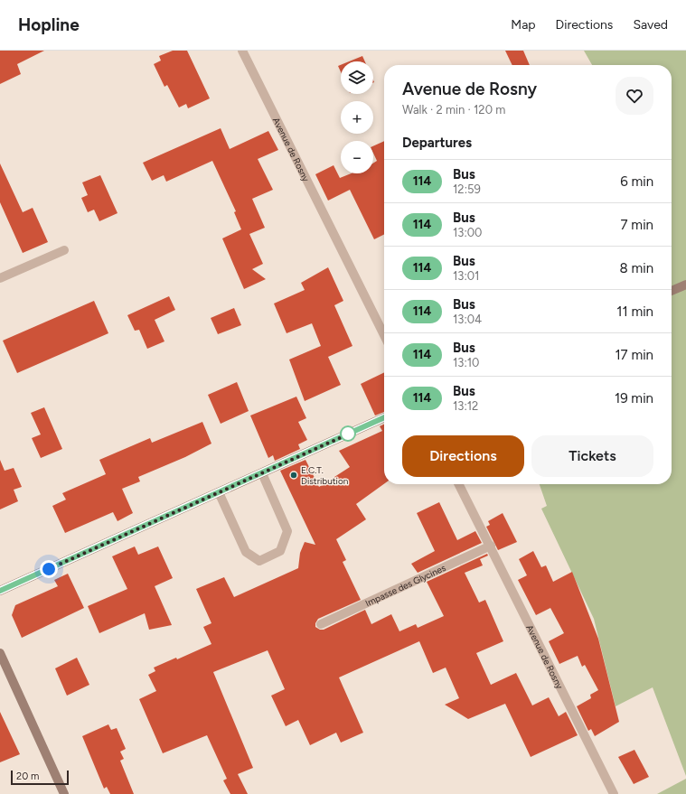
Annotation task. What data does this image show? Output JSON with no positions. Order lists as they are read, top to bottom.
{
  "streets": {
    "street": ["Avenue de Rosny", "Impasse des Glycines"]
  },
  "crossings": [
    ["Avenue de Rosny", "Impasse des Glycines"]
  ],
  "places": ["E.C.T. Distribution"],
  "lines": ["bus line 114"],
  "scale_bar": "20 m",
  "page": {
    "header": "Hopline",
    "nav": ["Map", "Directions", "Saved"],
    "map_buttons": ["+", "−"],
    "heading": [
      ["Avenue de Rosny", "Walk · 2 min · 120 m"],
      "Departures"
    ],
    "list": [
      {
        "mark": "114",
        "name": "Bus",
        "note": "12:59",
        "value": "6 min"
      },
      {
        "mark": "114",
        "name": "Bus",
        "note": "13:00",
        "value": "7 min"
      },
      {
        "mark": "114",
        "name": "Bus",
        "note": "13:01",
        "value": "8 min"
      },
      {
        "mark": "114",
        "name": "Bus",
        "note": "13:04",
        "value": "11 min"
      },
      {
        "mark": "114",
        "name": "Bus",
        "note": "13:10",
        "value": "17 min"
      },
      {
        "mark": "114",
        "name": "Bus",
        "note": "13:12",
        "value": "19 min"
      }
    ],
    "buttons": ["Directions", "Tickets"],
    "scale": "20 m"
  }
}
